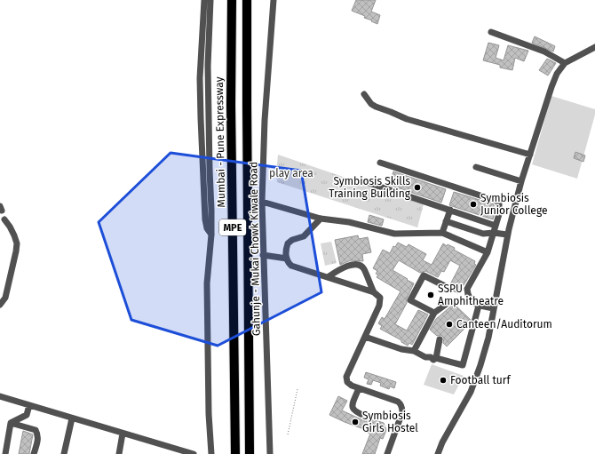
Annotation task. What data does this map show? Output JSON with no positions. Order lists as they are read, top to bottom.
{
  "streets": {
    "highway": ["Mumbai - Pune Expressway", "MPE"],
    "street": ["Gahunje - Mukai Chowk Kiwale Road"]
  },
  "parks": ["play area"],
  "places": [
    "Symbiosis Skills Training Building",
    "Symbiosis Junior College",
    "SSPU Amphitheatre",
    "Canteen/Auditorum",
    "Football turf",
    "Symbiosis Girls Hostel"
  ]
}
